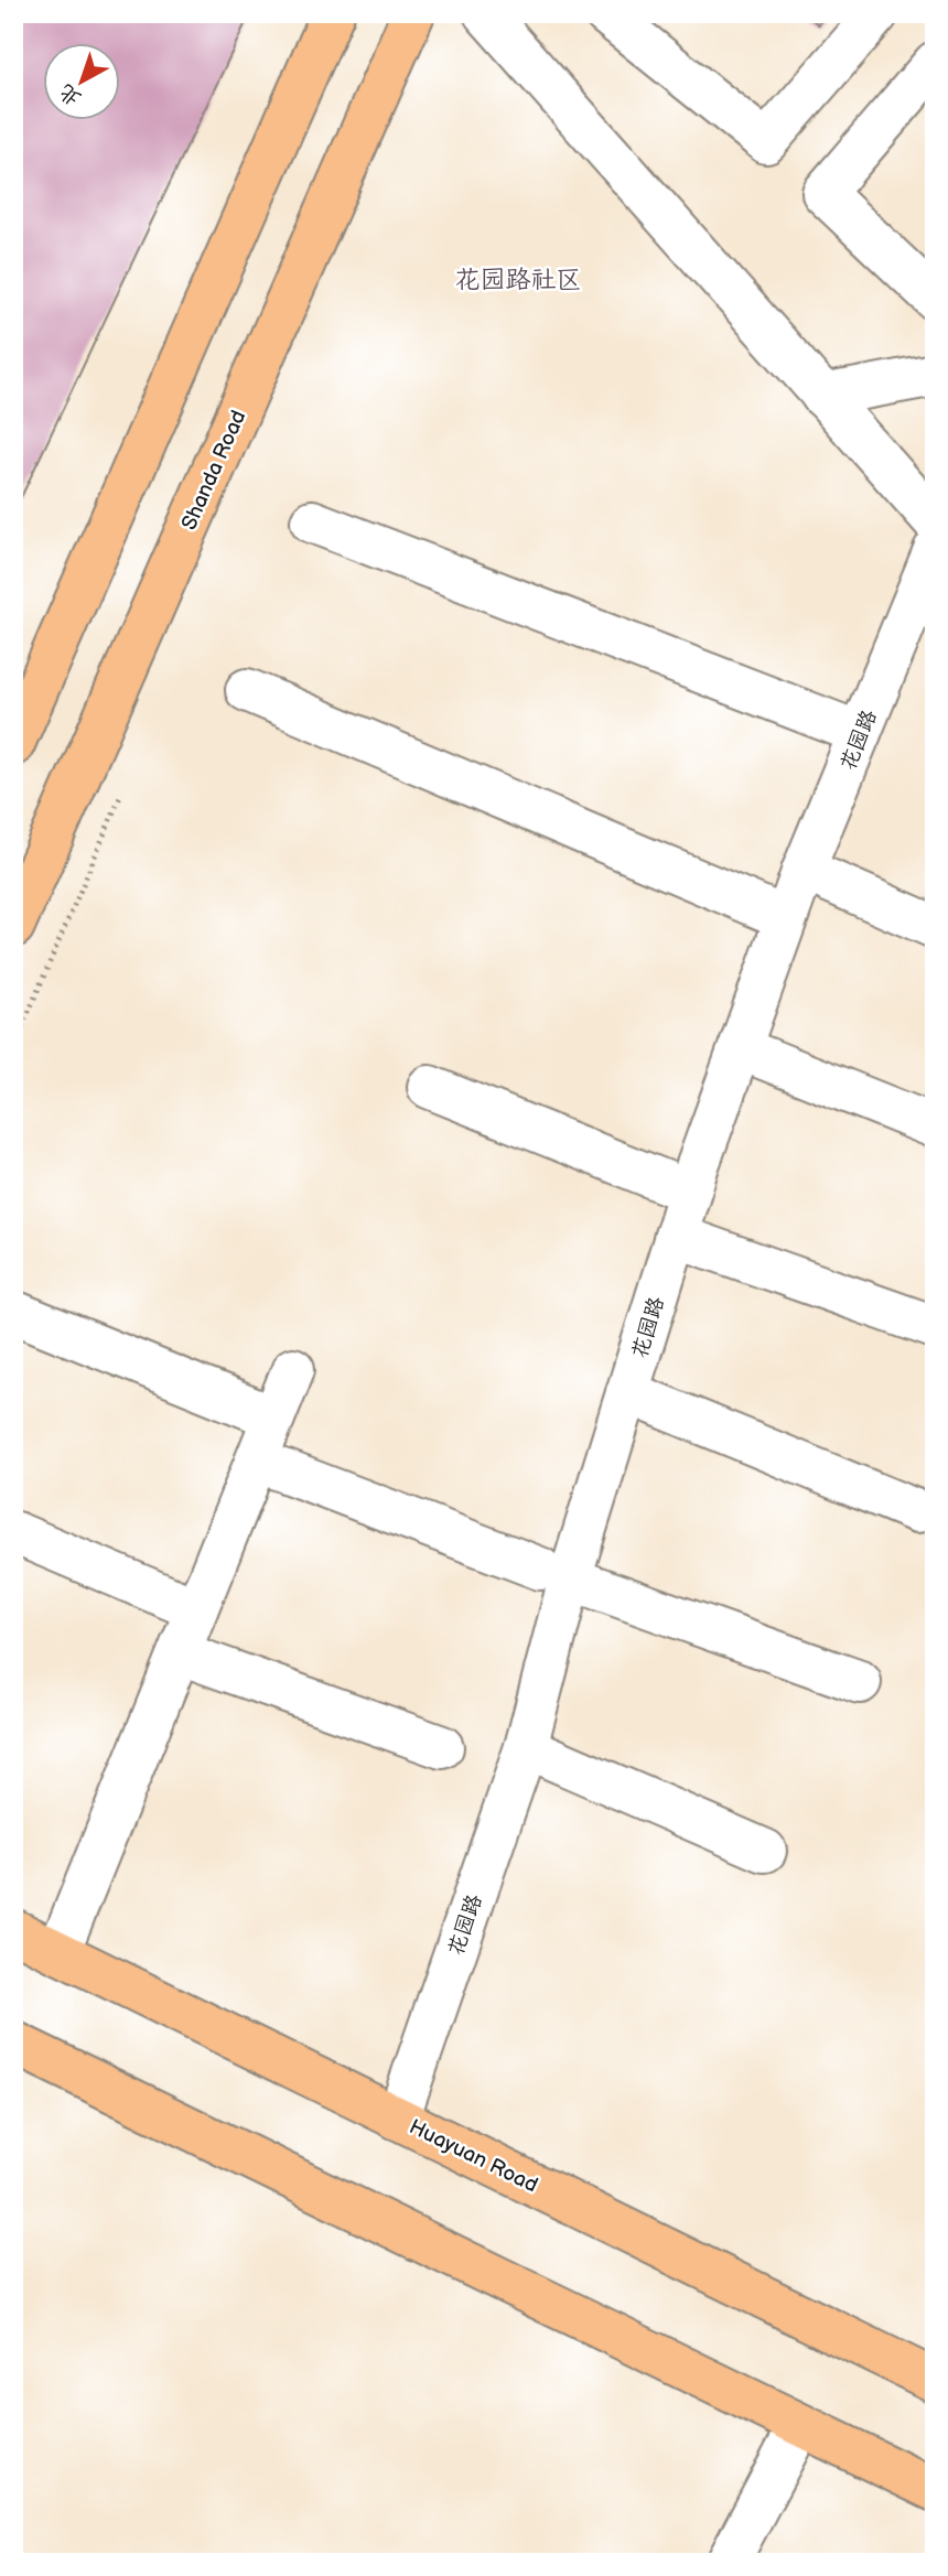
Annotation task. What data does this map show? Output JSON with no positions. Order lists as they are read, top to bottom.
{
  "streets": {
    "main road": ["Shanda Road", "Huayuan Road"],
    "street": ["花园路"]
  },
  "crossings": [
    ["花园路", "Huayuan Road"]
  ],
  "districts": ["花园路社区"],
  "north": "bottom left"
}
